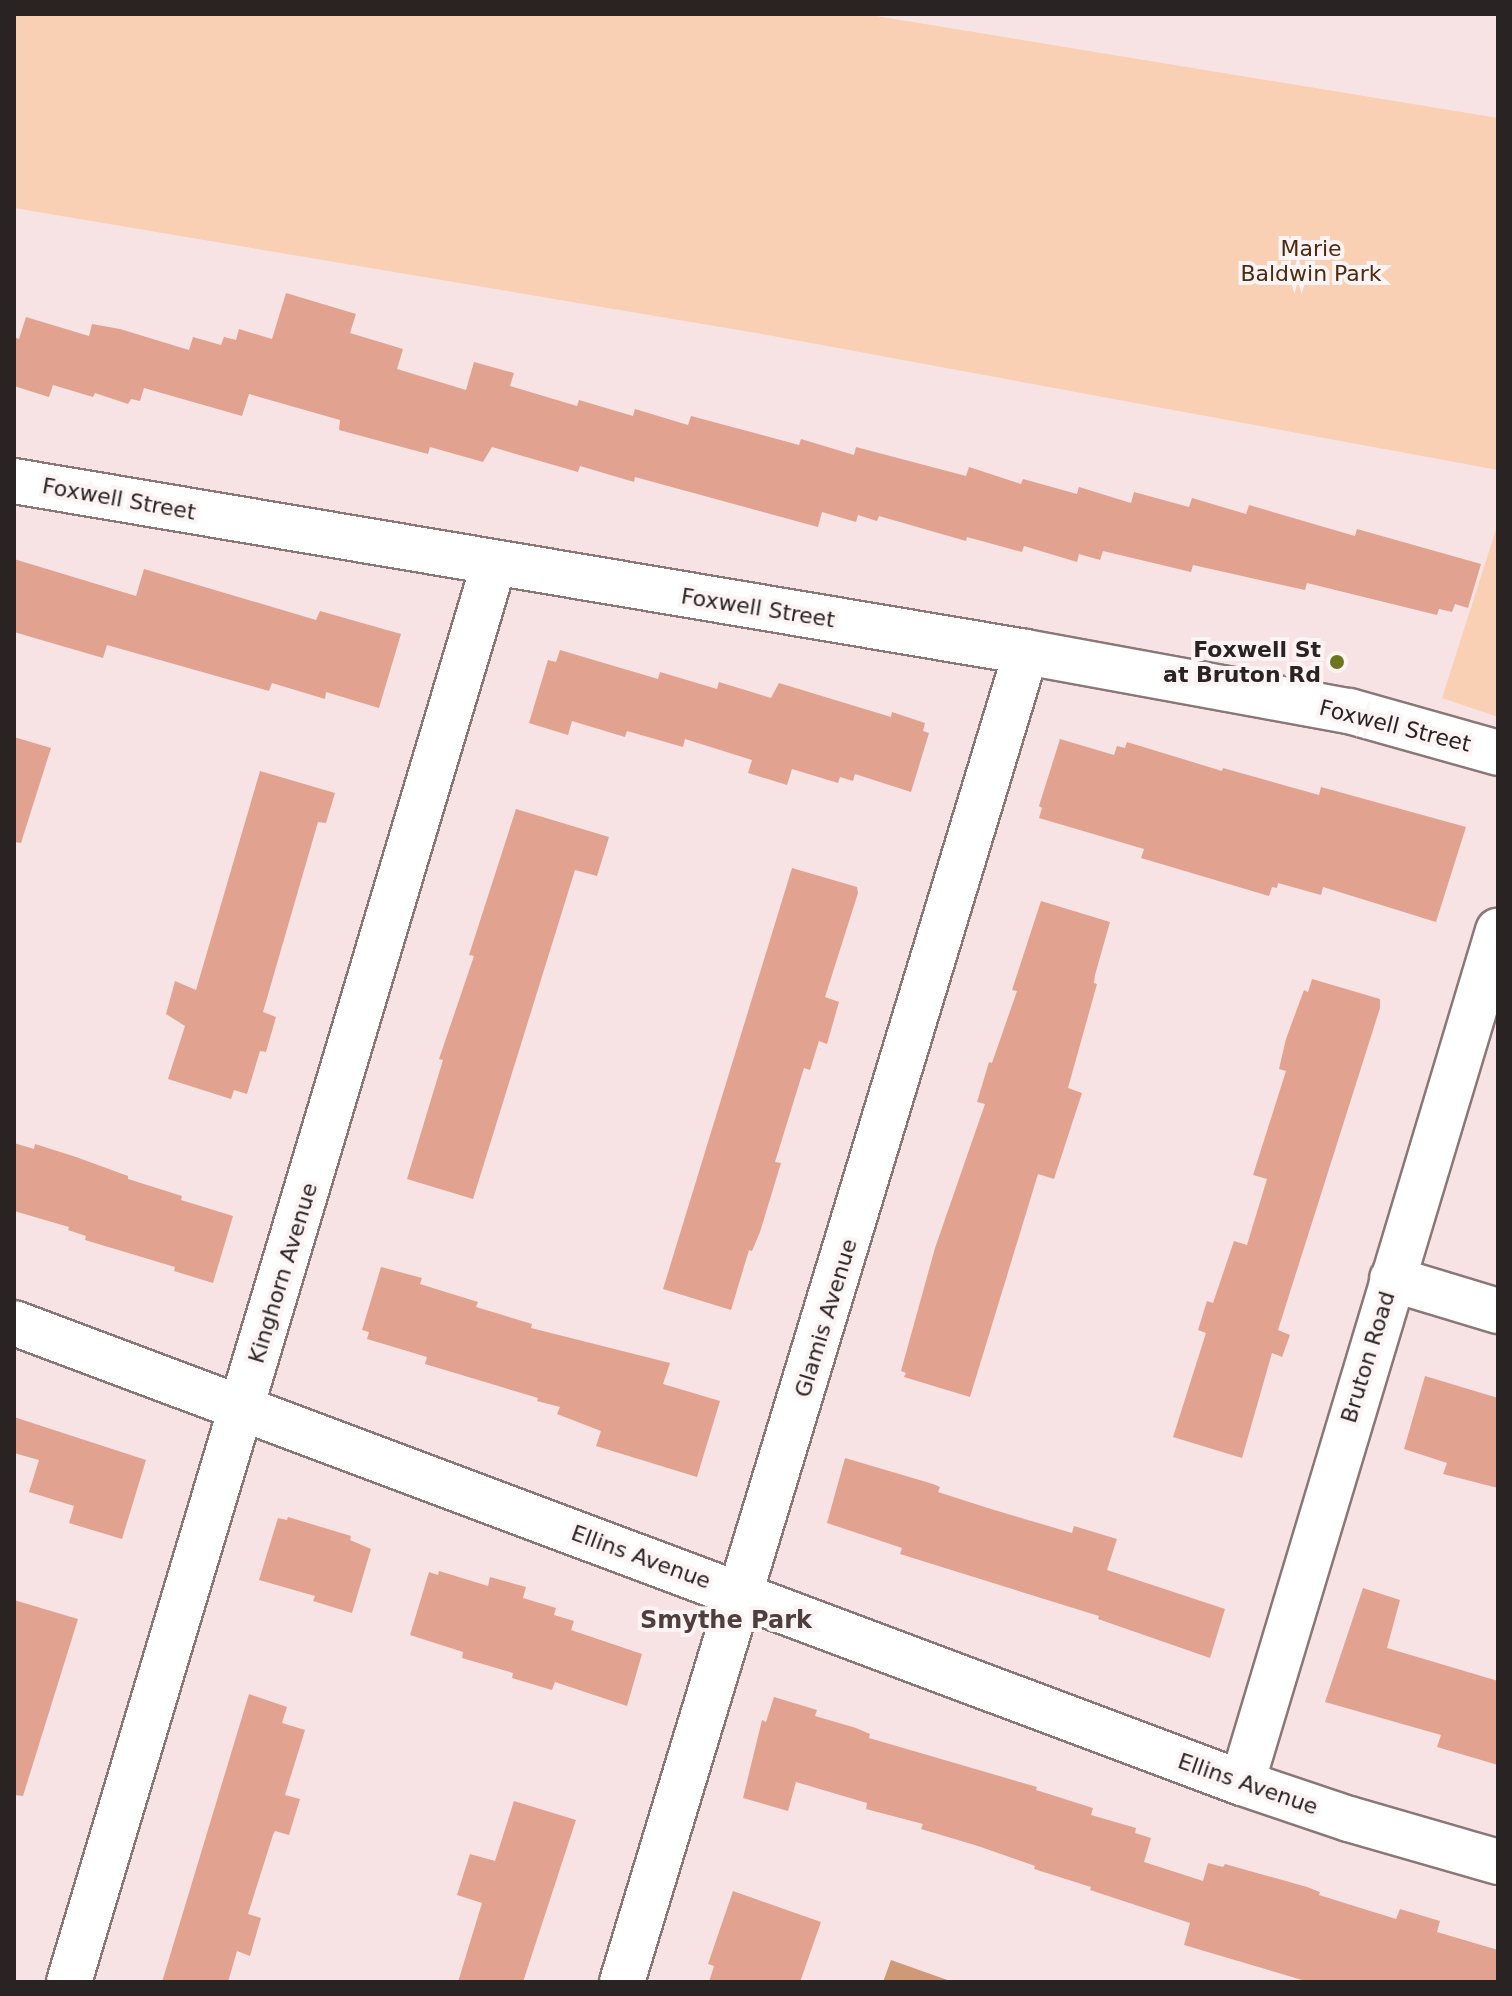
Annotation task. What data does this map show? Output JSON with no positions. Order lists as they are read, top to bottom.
{
  "streets": {
    "street": [
      "Foxwell Street",
      "Kinghorn Avenue",
      "Glamis Avenue",
      "Bruton Road",
      "Ellins Avenue"
    ]
  },
  "crossings": [
    ["Foxwell Street", "Kinghorn Avenue"],
    ["Foxwell Street", "Glamis Avenue"],
    ["Kinghorn Avenue", "Ellins Avenue"],
    ["Glamis Avenue", "Ellins Avenue"],
    ["Bruton Road", "Ellins Avenue"]
  ],
  "districts": ["Smythe Park"],
  "parks": ["Marie Baldwin Park"],
  "places": ["Foxwell St at Bruton Rd"]
}
